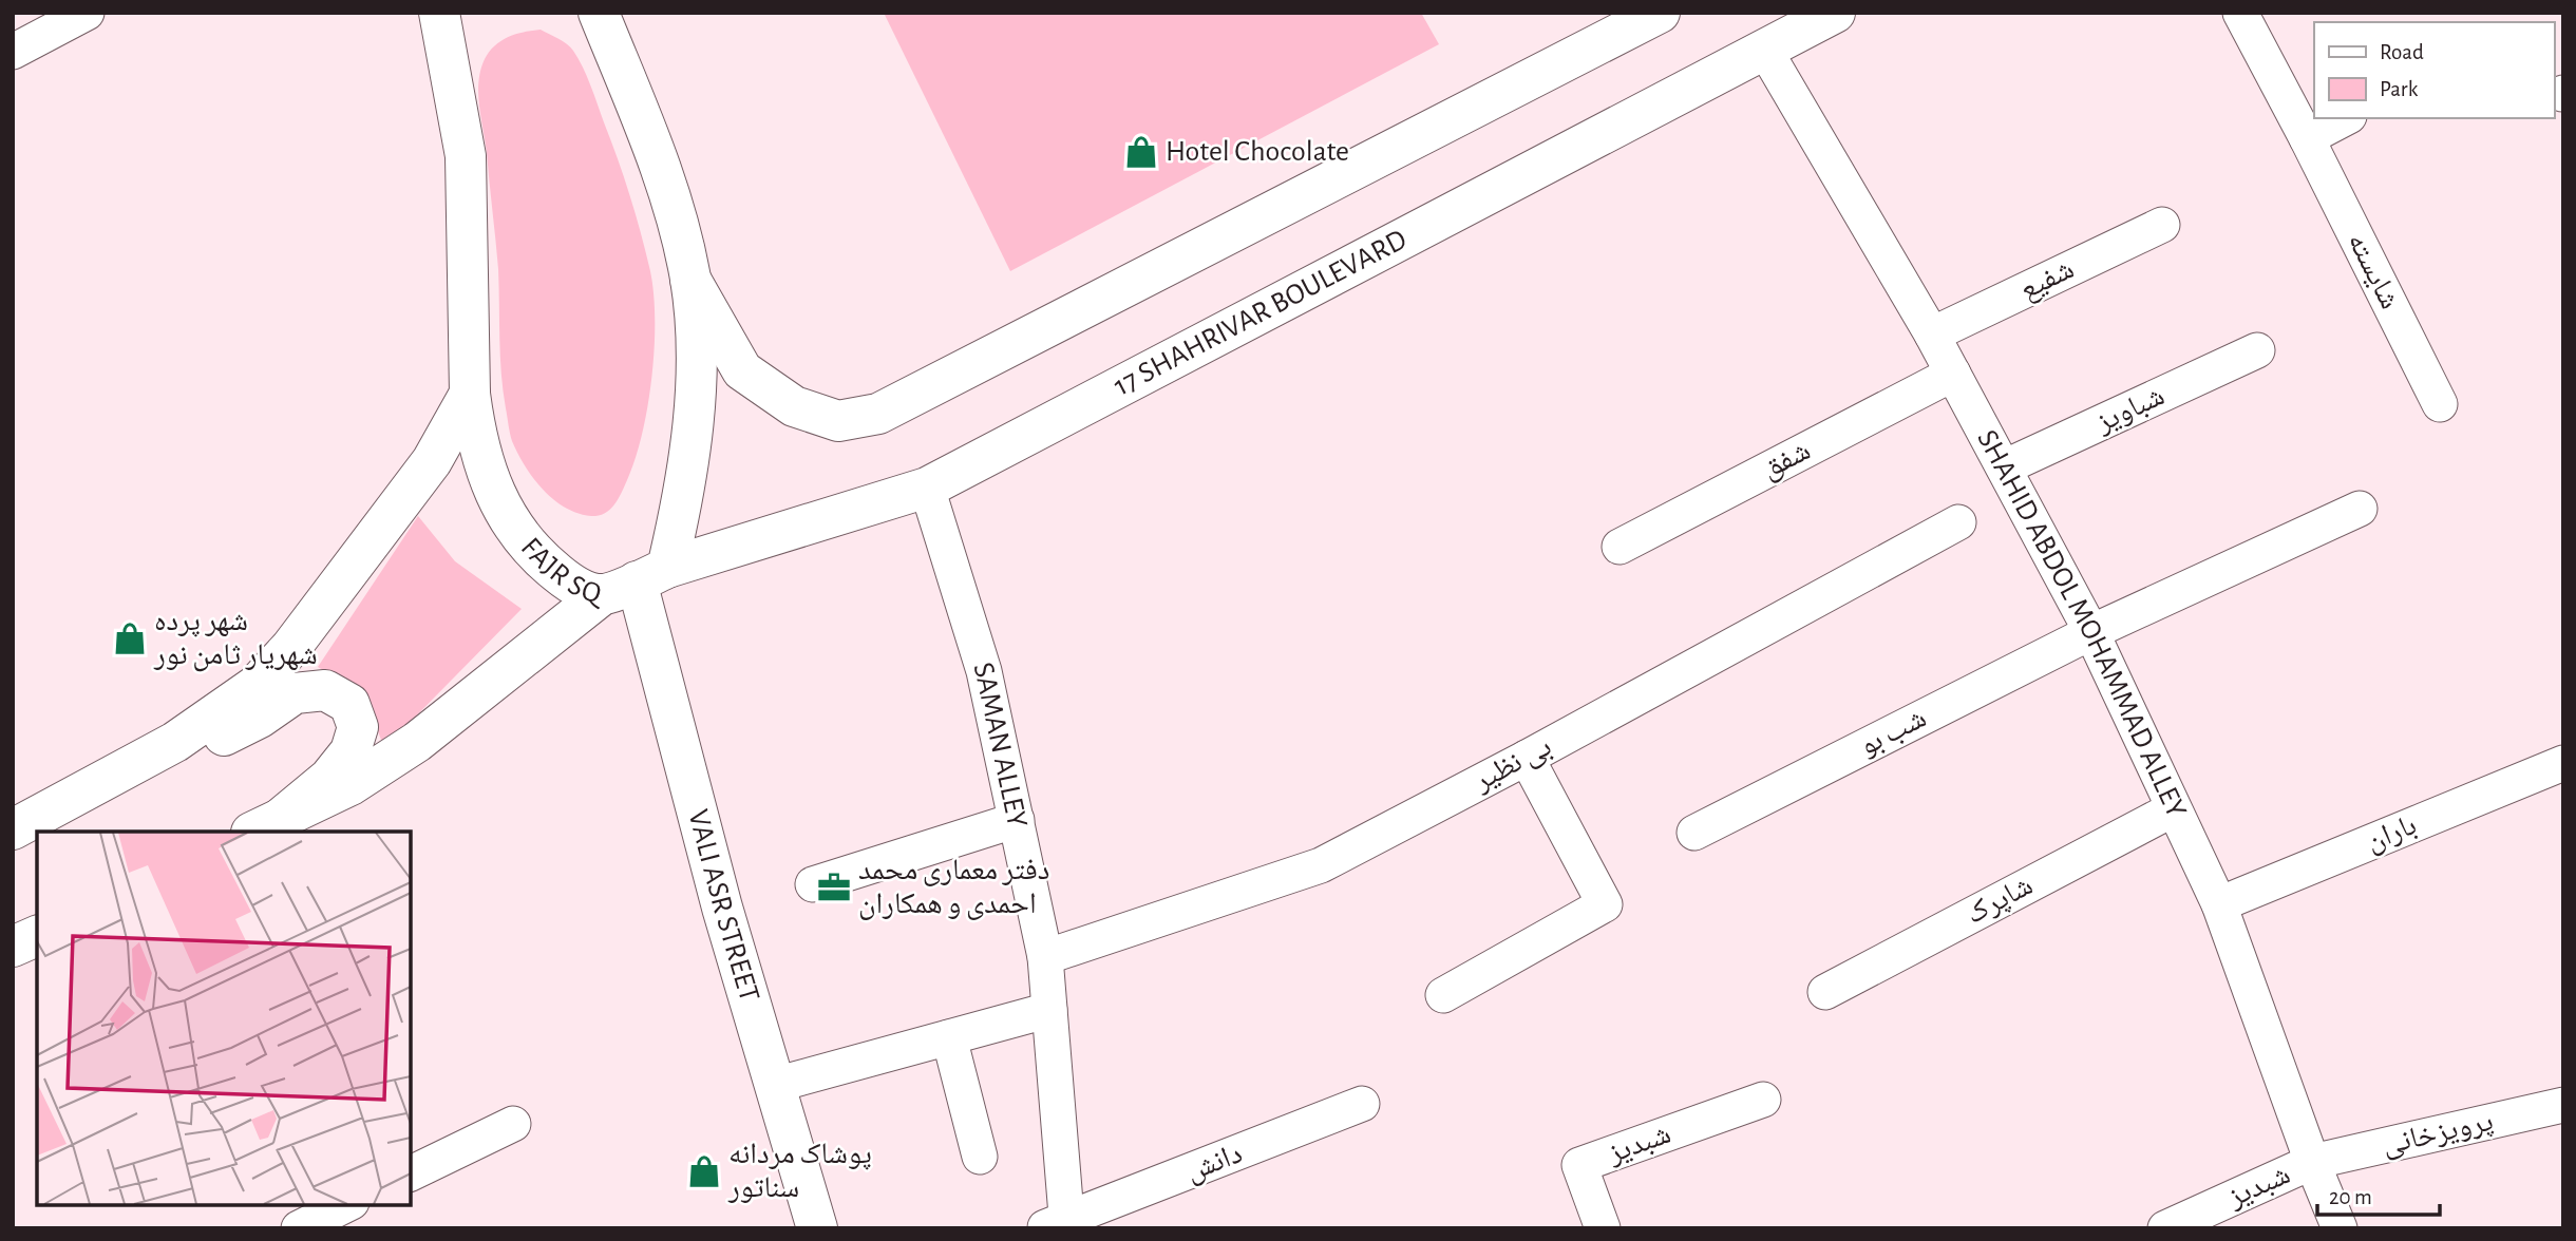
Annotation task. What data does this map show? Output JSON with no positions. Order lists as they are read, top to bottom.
{
  "streets": {
    "main road": ["17 SHAHRIVAR BOULEVARD", "FAJR SQ", "VALI ASR STREET"],
    "street": [
      "شایسته",
      "شفیع",
      "شباویز",
      "شفق",
      "SHAHID ABDOL MOHAMMAD ALLEY",
      "شب بو",
      "SAMAN ALLEY",
      "بی نظیر",
      "باران",
      "شاپرک",
      "پرویزخانی",
      "شبدیز",
      "دانش"
    ]
  },
  "crossings": [
    ["شفیع", "SHAHID ABDOL MOHAMMAD ALLEY"],
    ["17 SHAHRIVAR BOULEVARD", "FAJR SQ"],
    ["17 SHAHRIVAR BOULEVARD", "SHAHID ABDOL MOHAMMAD ALLEY"],
    ["17 SHAHRIVAR BOULEVARD", "SAMAN ALLEY"],
    ["17 SHAHRIVAR BOULEVARD", "VALI ASR STREET"],
    ["شباویز", "SHAHID ABDOL MOHAMMAD ALLEY"],
    ["شفق", "SHAHID ABDOL MOHAMMAD ALLEY"],
    ["FAJR SQ", "VALI ASR STREET"],
    ["SHAHID ABDOL MOHAMMAD ALLEY", "شب بو"],
    ["SHAHID ABDOL MOHAMMAD ALLEY", "باران"],
    ["SHAHID ABDOL MOHAMMAD ALLEY", "شاپرک"],
    ["SHAHID ABDOL MOHAMMAD ALLEY", "پرویزخانی"],
    ["SHAHID ABDOL MOHAMMAD ALLEY", "شبدیز"],
    ["SAMAN ALLEY", "بی نظیر"],
    ["SAMAN ALLEY", "دانش"],
    ["پرویزخانی", "شبدیز"]
  ],
  "places": {
    "shop": ["Hotel Chocolate", "شهر پرده شهریار ثامن نور", "پوشاک مردانه سناتور"],
    "office": ["دفتر معماری محمد احمدی و همکاران"]
  },
  "legend": ["Road", "Park"],
  "scale_bar": "20 m"
}
